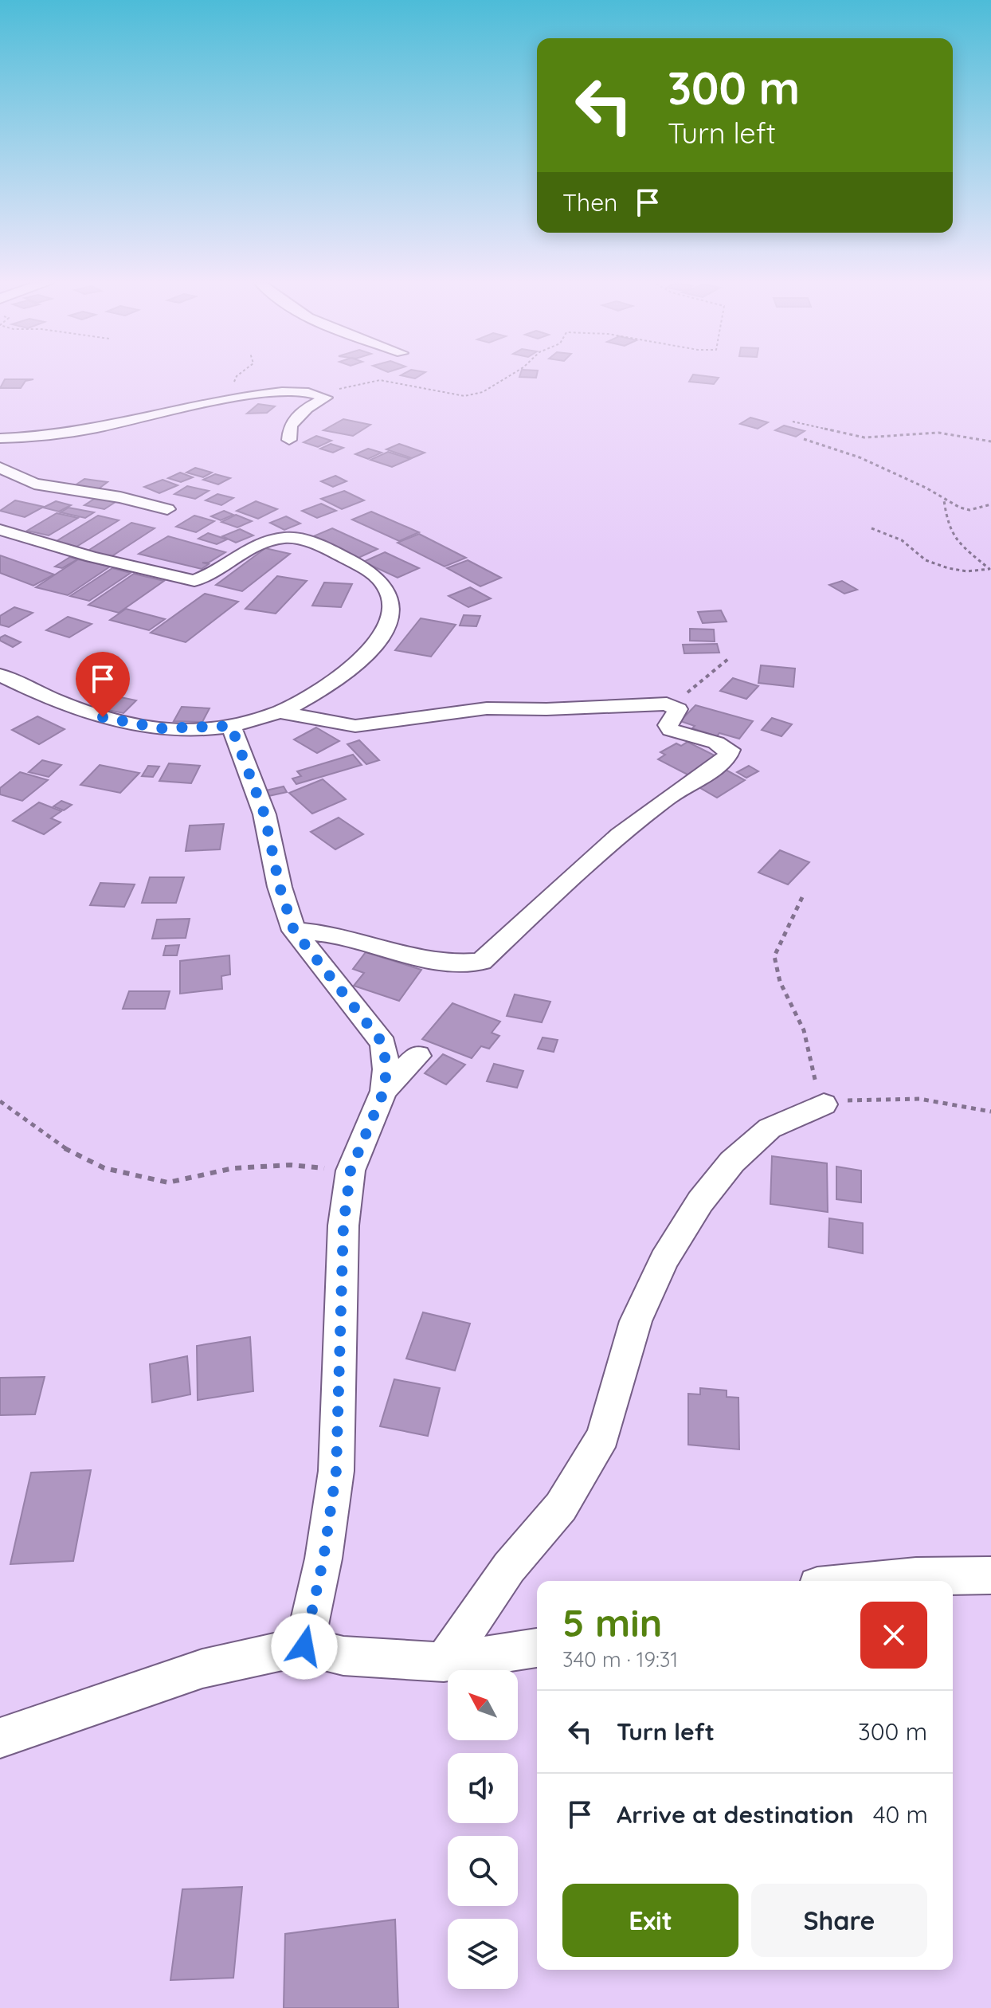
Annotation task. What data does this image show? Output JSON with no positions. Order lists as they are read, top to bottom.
{
  "north": "top left",
  "page": {
    "turn": ["300 m", "Turn left"],
    "then": "Then",
    "heading": ["5 min", "340 m · 19:31"],
    "list": [
      {
        "name": "Turn left",
        "value": "300 m"
      },
      {
        "name": "Arrive at destination",
        "value": "40 m"
      }
    ],
    "buttons": ["Exit", "Share"]
  }
}
